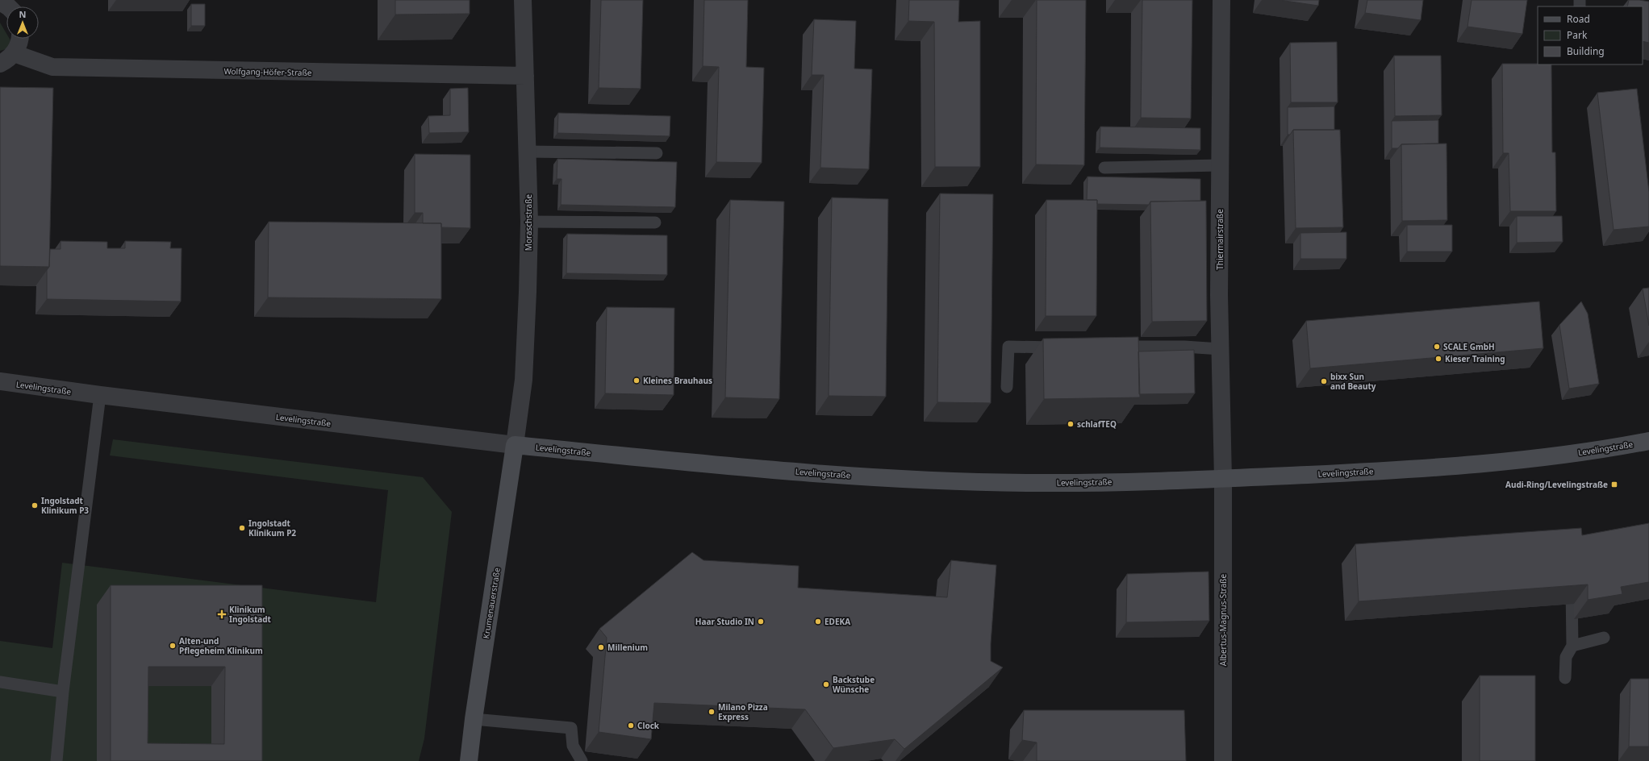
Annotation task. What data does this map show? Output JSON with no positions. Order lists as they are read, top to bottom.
{
  "streets": {
    "street": [
      "Wolfgang-Höfer-Straße",
      "Moraschstraße",
      "Thiermairstraße",
      "Levelingstraße",
      "Krumenauerstraße",
      "Albertus-Magnus-Straße"
    ]
  },
  "crossings": [
    ["Wolfgang-Höfer-Straße", "Moraschstraße"],
    ["Moraschstraße", "Levelingstraße"],
    ["Moraschstraße", "Krumenauerstraße"],
    ["Thiermairstraße", "Levelingstraße"],
    ["Thiermairstraße", "Albertus-Magnus-Straße"],
    ["Levelingstraße", "Krumenauerstraße"],
    ["Levelingstraße", "Albertus-Magnus-Straße"]
  ],
  "places": {
    "other": [
      "SCALE GmbH",
      "Kieser Training",
      "Kleines Brauhaus",
      "bixx Sun and Beauty",
      "schlafTEQ",
      "Ingolstadt Klinikum P3",
      "Ingolstadt Klinikum P2",
      "Haar Studio IN",
      "EDEKA",
      "Alten-und Pflegeheim Klinikum",
      "Millenium",
      "Backstube Wünsche",
      "Milano Pizza Express",
      "Clock"
    ],
    "transit": ["Audi-Ring/Levelingstraße"],
    "health": ["Klinikum Ingolstadt"]
  },
  "legend": ["Road", "Park", "Building"],
  "north": "top"
}
